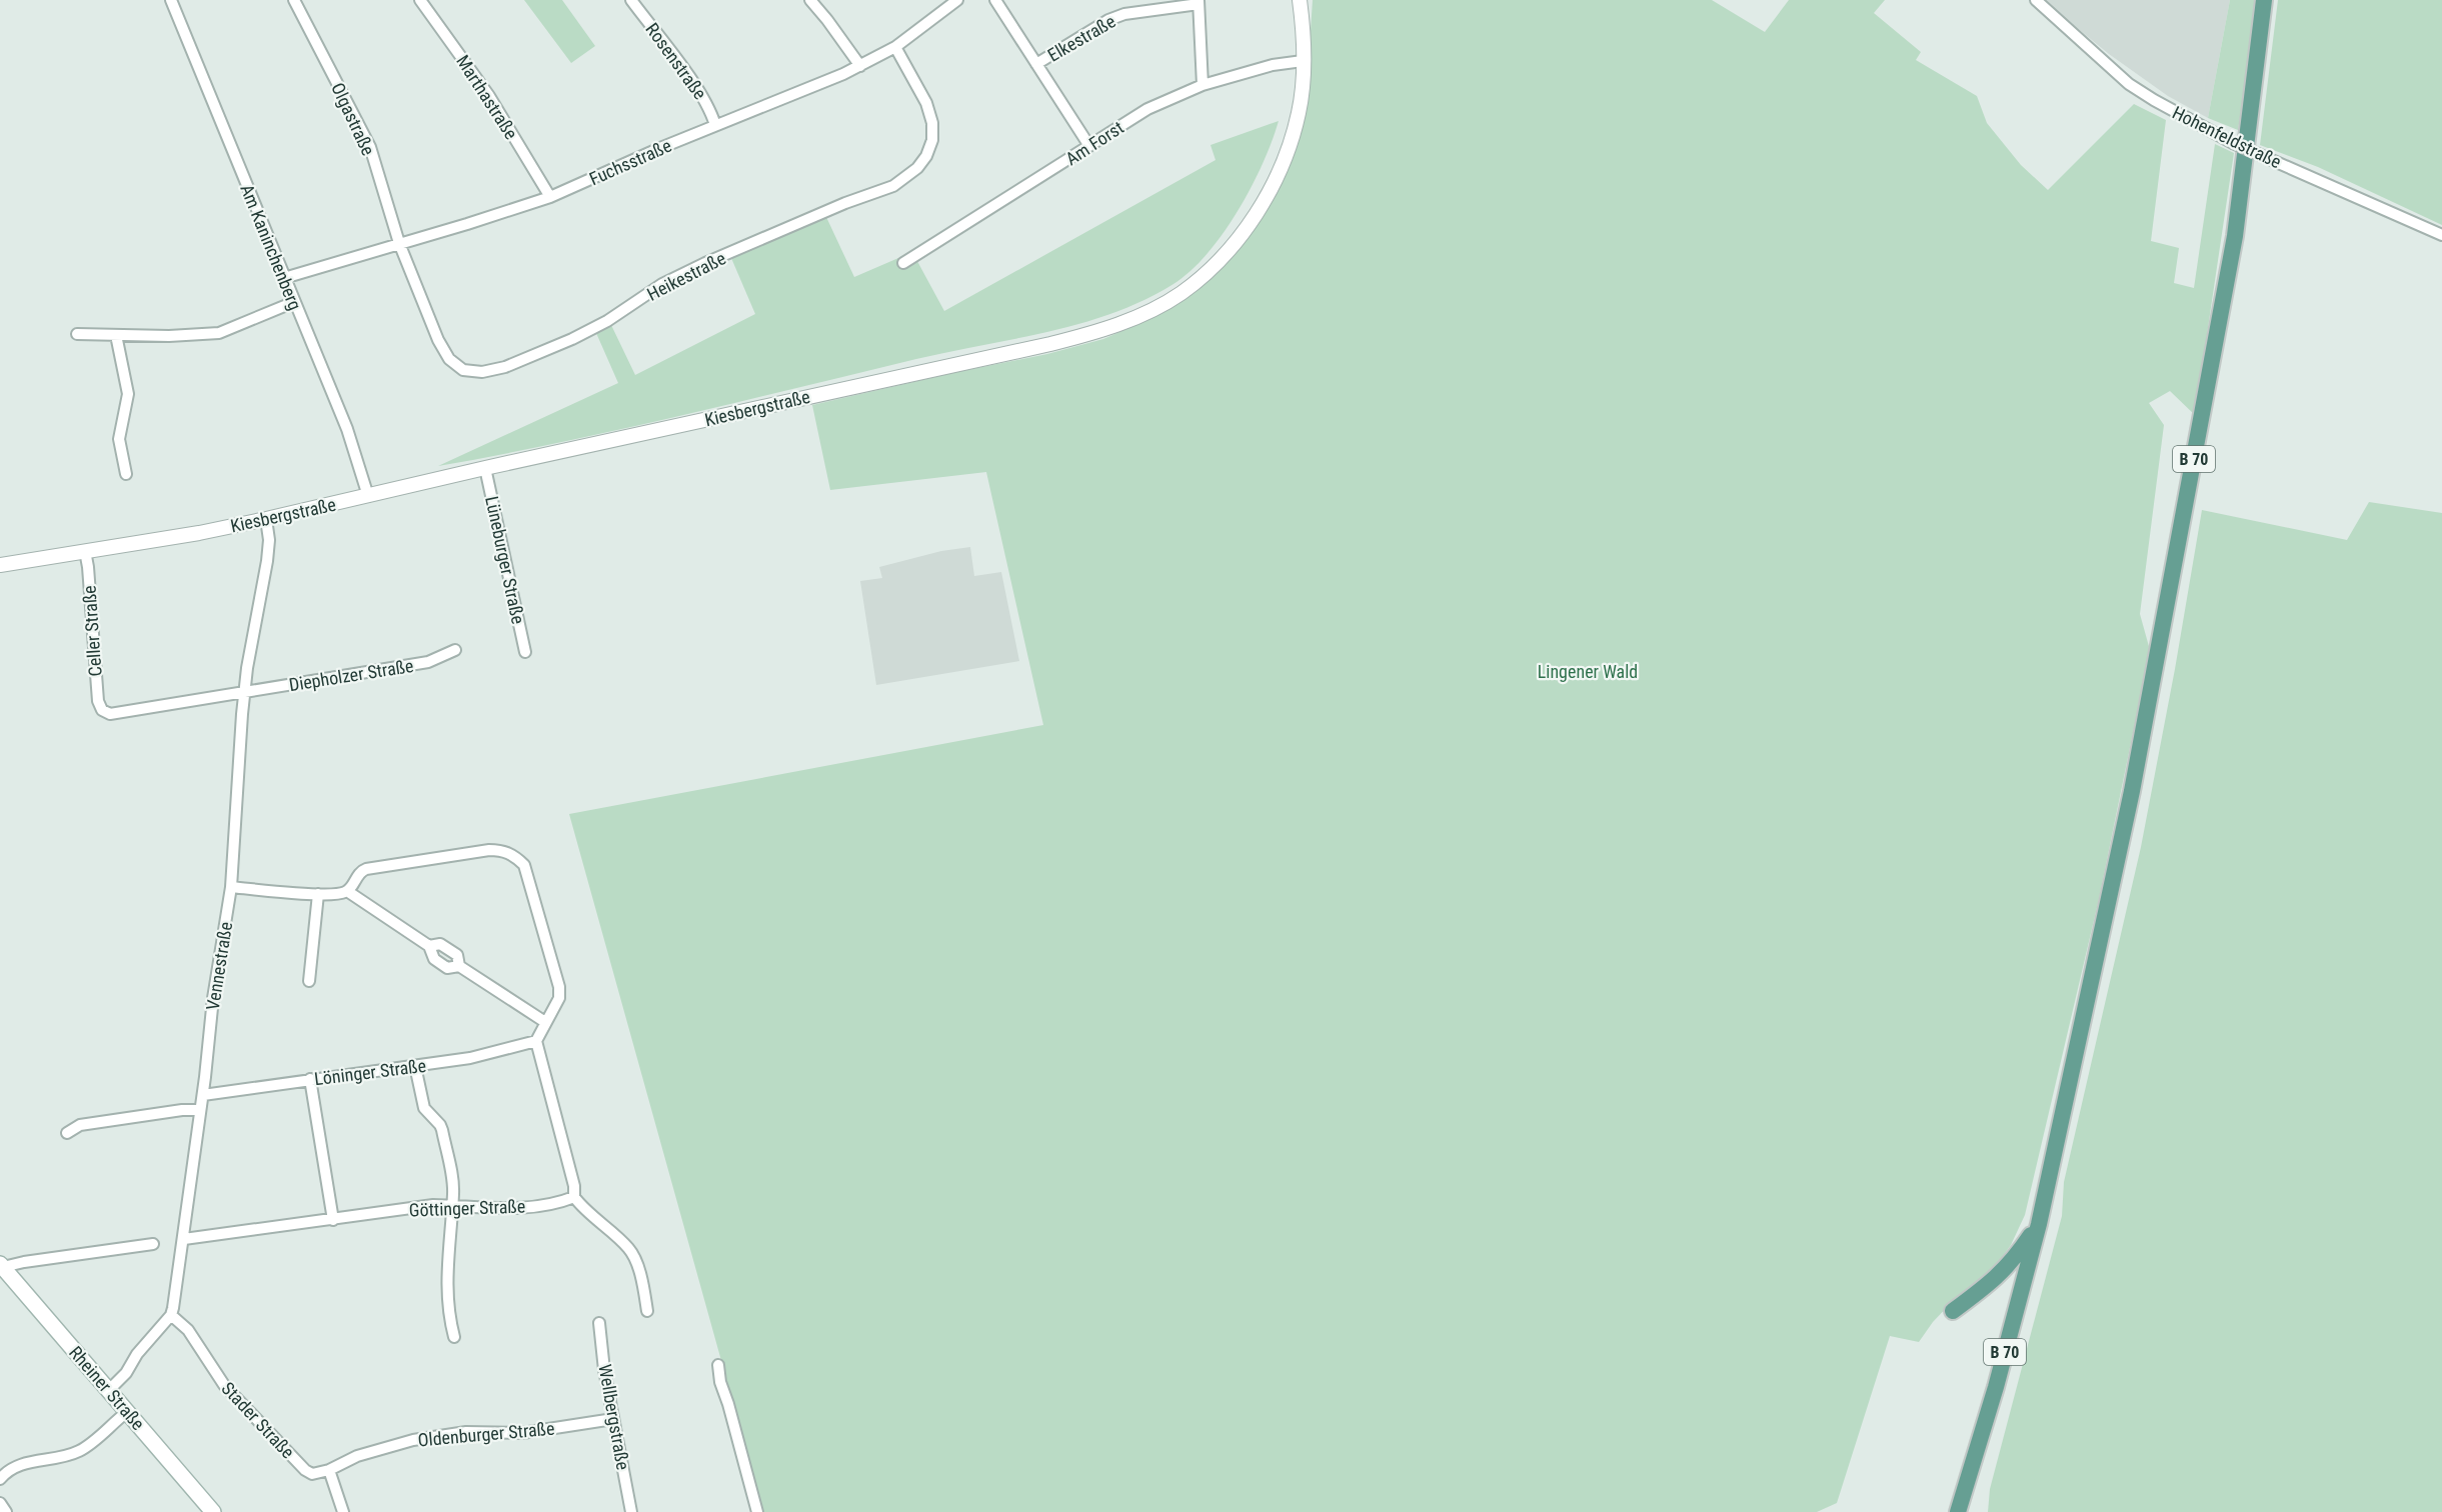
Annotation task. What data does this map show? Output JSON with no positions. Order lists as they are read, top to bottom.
{
  "streets": {
    "main road": ["B 70", "Rheiner Straße"],
    "street": [
      "Elkestraße",
      "Rosenstraße",
      "Marthastraße",
      "Olgastraße",
      "Hohenfeldstraße",
      "Am Forst",
      "Fuchsstraße",
      "Am Kaninchenberg",
      "Heikestraße",
      "Kiesbergstraße",
      "Lüneburger Straße",
      "Celler Straße",
      "Diepholzer Straße",
      "Vennestraße",
      "Löninger Straße",
      "Göttinger Straße",
      "Wellbergstraße",
      "Stader Straße",
      "Oldenburger Straße"
    ]
  },
  "crossings": [
    ["Rosenstraße", "Fuchsstraße"],
    ["Marthastraße", "Fuchsstraße"],
    ["Olgastraße", "Fuchsstraße"],
    ["Olgastraße", "Heikestraße"],
    ["Am Forst", "Kiesbergstraße"],
    ["Fuchsstraße", "Am Kaninchenberg"],
    ["Fuchsstraße", "Heikestraße"],
    ["Am Kaninchenberg", "Kiesbergstraße"],
    ["Kiesbergstraße", "Lüneburger Straße"],
    ["Kiesbergstraße", "Celler Straße"],
    ["Kiesbergstraße", "Vennestraße"],
    ["Celler Straße", "Diepholzer Straße"],
    ["Diepholzer Straße", "Vennestraße"],
    ["Vennestraße", "Löninger Straße"],
    ["Vennestraße", "Göttinger Straße"],
    ["Vennestraße", "Stader Straße"],
    ["Wellbergstraße", "Oldenburger Straße"],
    ["Stader Straße", "Oldenburger Straße"]
  ],
  "parks": ["Lingener Wald"]
}
